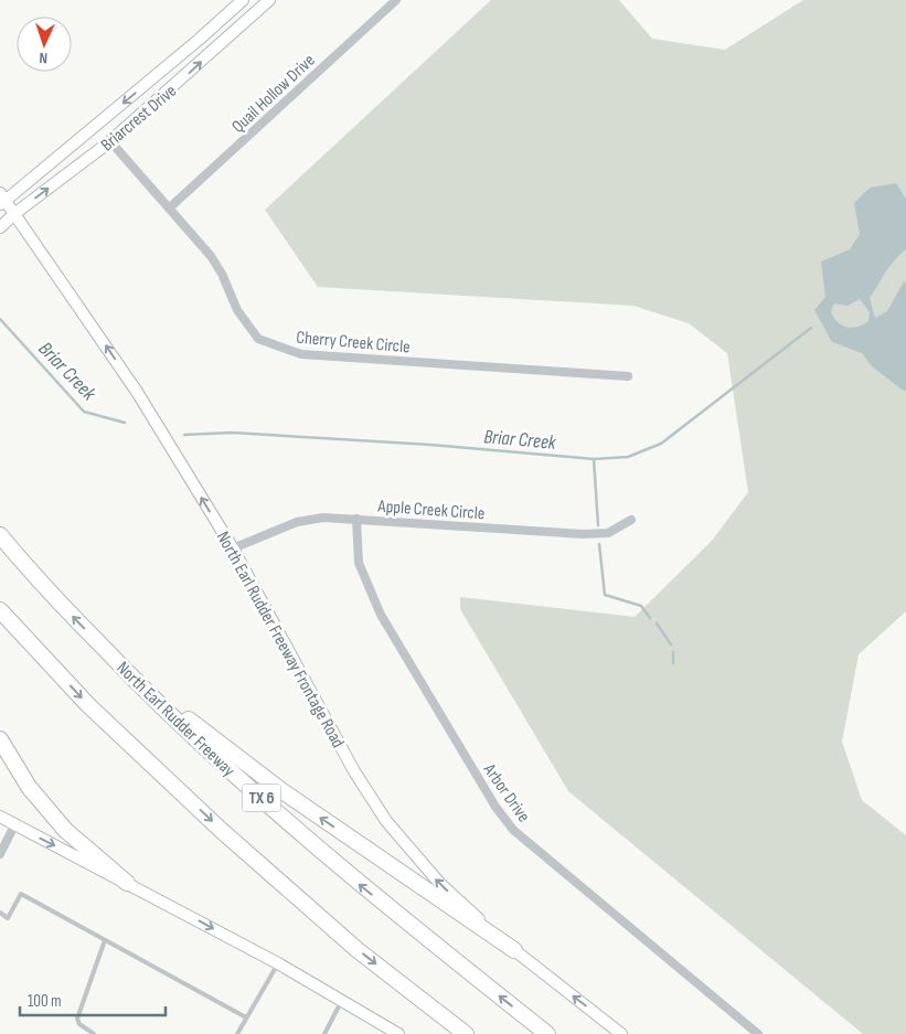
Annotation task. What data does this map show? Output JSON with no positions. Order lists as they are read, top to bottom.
{
  "streets": {
    "highway": ["North Earl Rudder Freeway", "TX 6"],
    "main road": ["Briarcrest Drive", "North Earl Rudder Freeway Frontage Road"],
    "street": [
      "Quail Hollow Drive",
      "Cherry Creek Circle",
      "Apple Creek Circle",
      "Arbor Drive"
    ]
  },
  "crossings": [
    ["Quail Hollow Drive", "Cherry Creek Circle"],
    ["Briarcrest Drive", "Cherry Creek Circle"],
    ["Briarcrest Drive", "North Earl Rudder Freeway Frontage Road"],
    ["Apple Creek Circle", "North Earl Rudder Freeway Frontage Road"],
    ["Apple Creek Circle", "Arbor Drive"]
  ],
  "one_way": ["North Earl Rudder Freeway Frontage Road"],
  "water": ["Briar Creek"],
  "scale_bar": "100 m",
  "north": "bottom"
}
